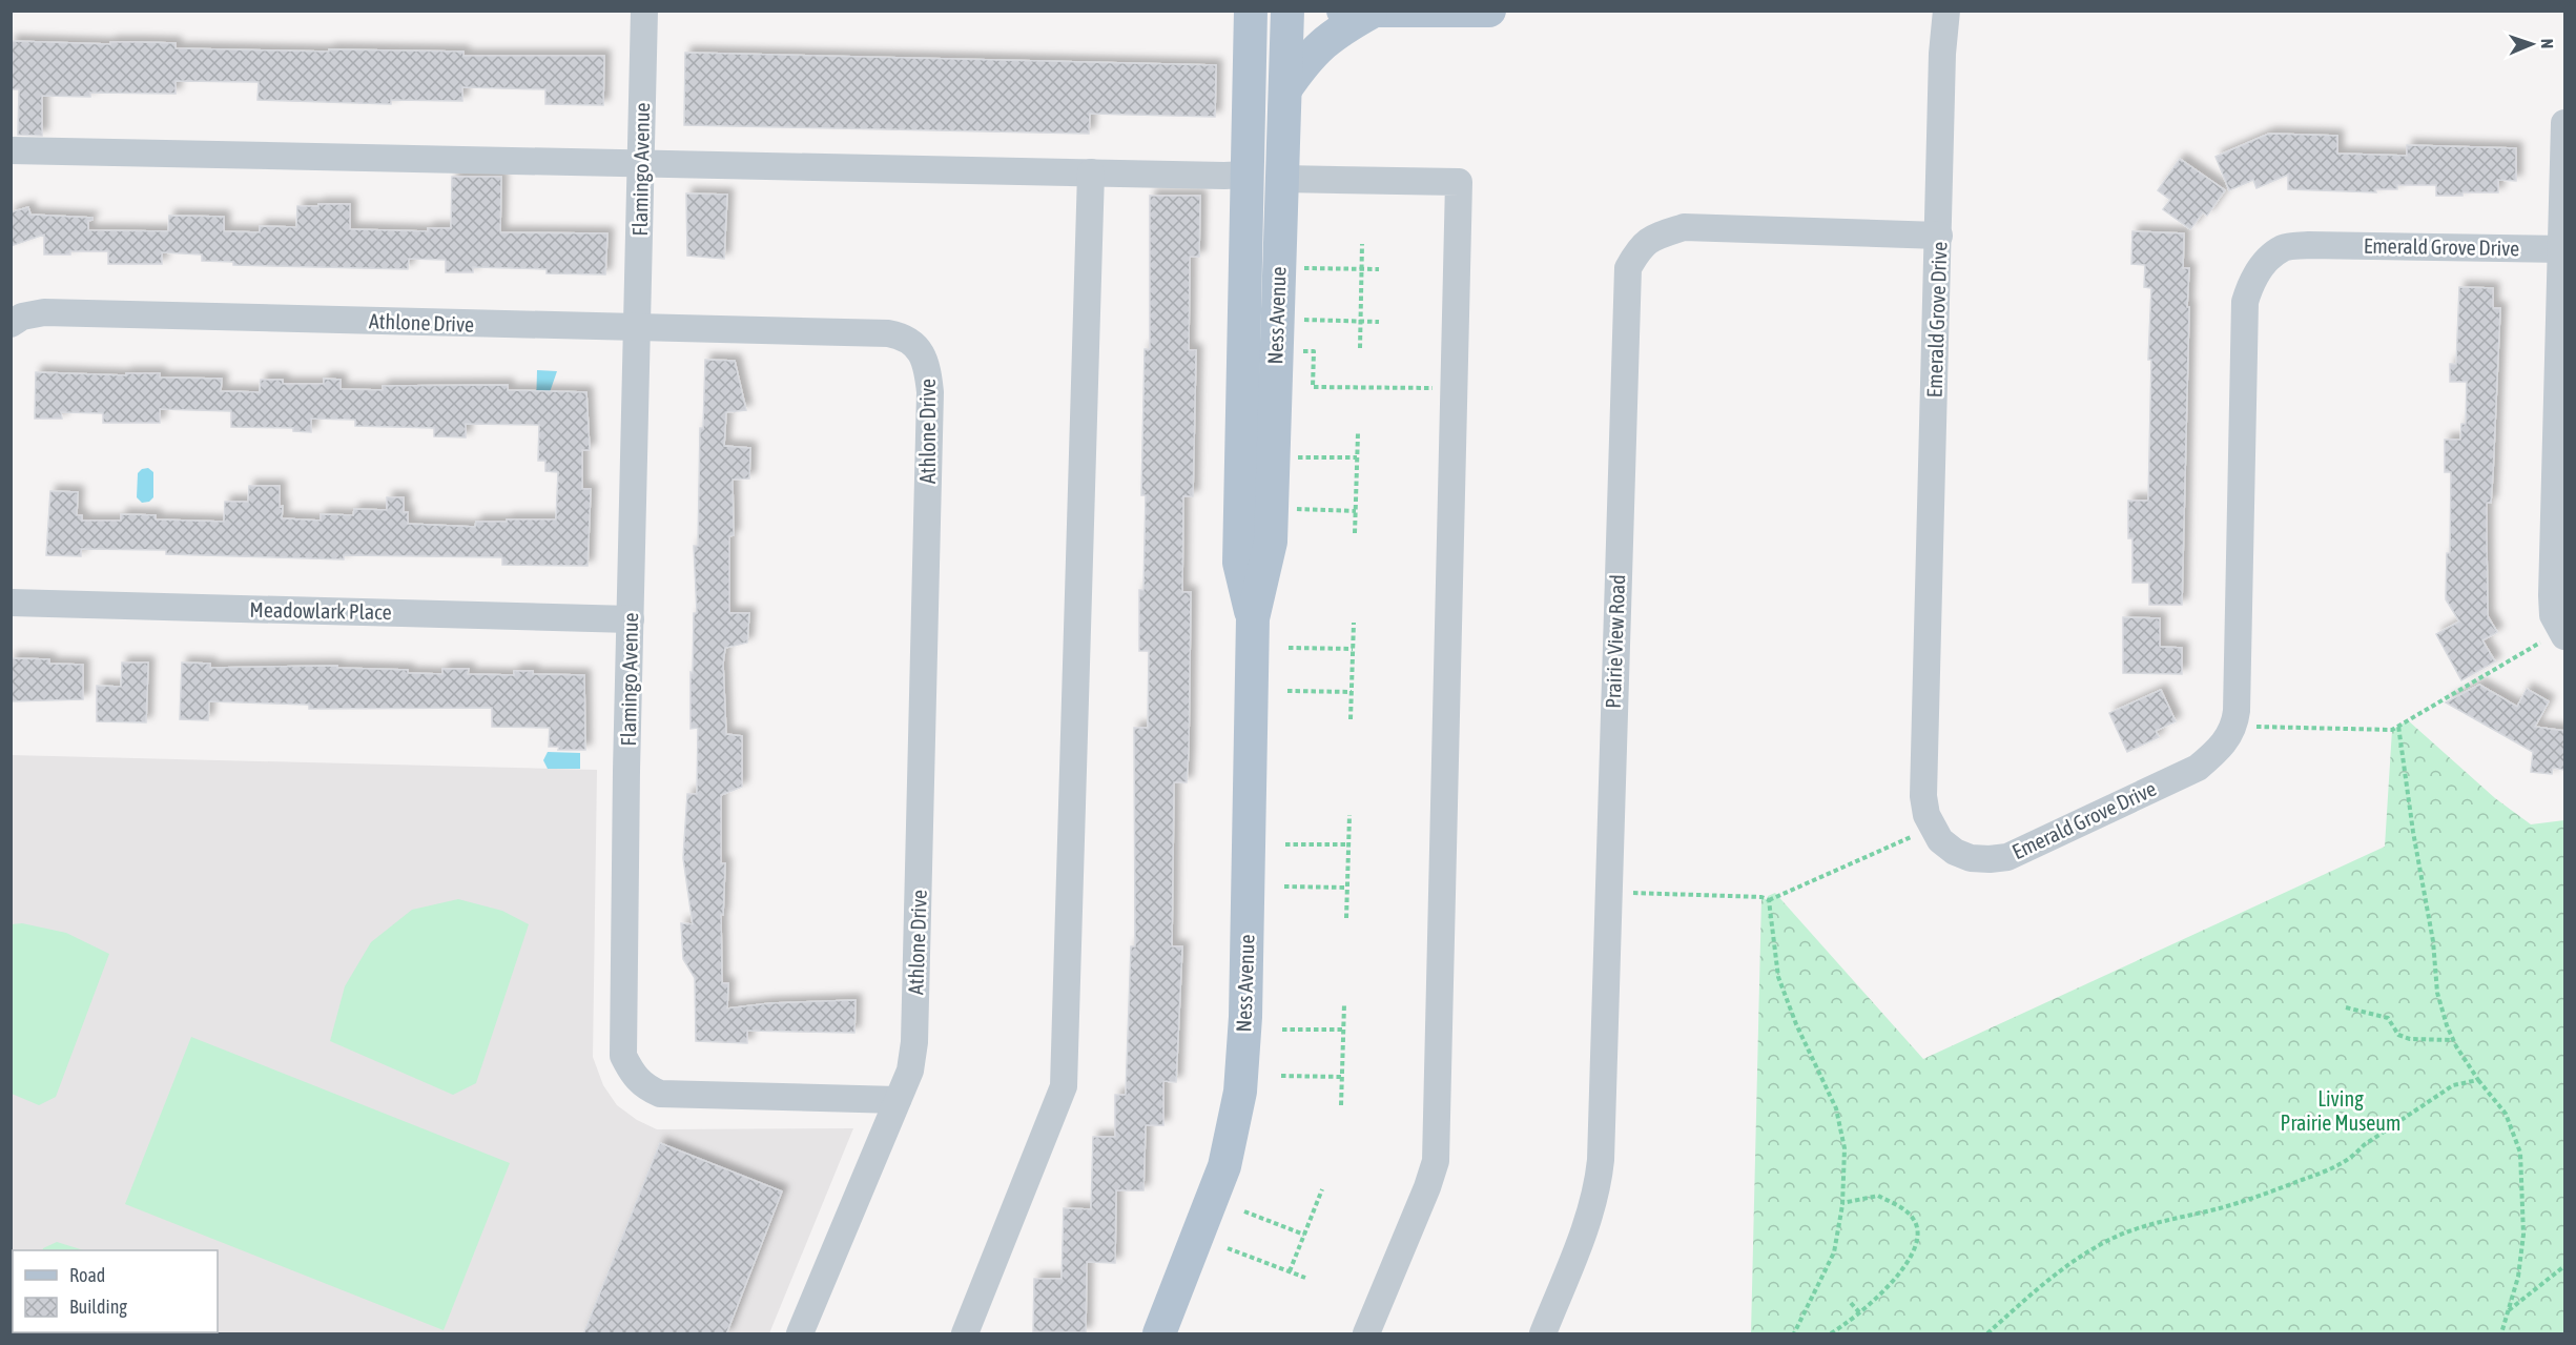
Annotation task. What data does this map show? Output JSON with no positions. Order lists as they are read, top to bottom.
{
  "streets": {
    "main road": ["Ness Avenue"],
    "street": [
      "Flamingo Avenue",
      "Emerald Grove Drive",
      "Athlone Drive",
      "Meadowlark Place",
      "Prairie View Road"
    ]
  },
  "crossings": [
    ["Flamingo Avenue", "Athlone Drive"],
    ["Flamingo Avenue", "Meadowlark Place"],
    ["Emerald Grove Drive", "Prairie View Road"]
  ],
  "parks": ["Living Prairie Museum"],
  "legend": ["Road", "Building"],
  "north": "right"
}
